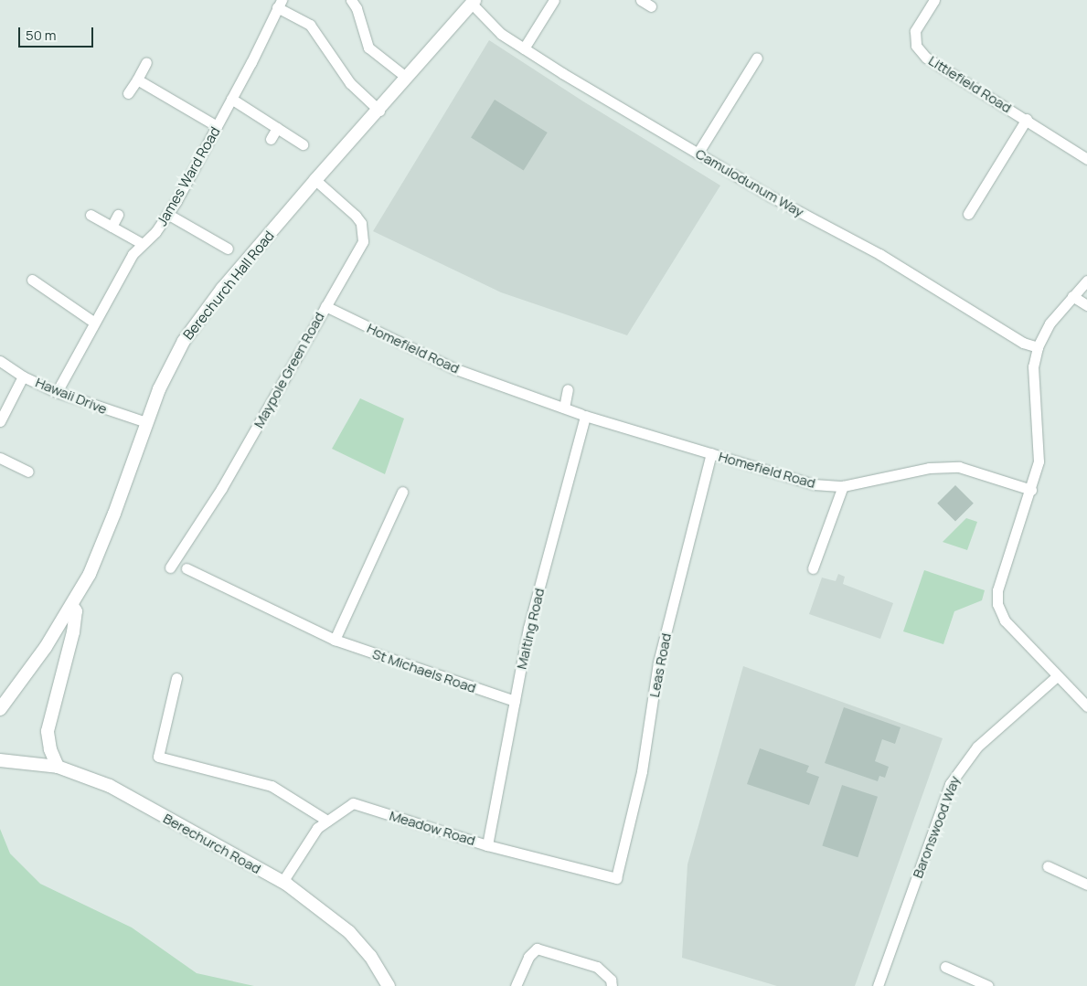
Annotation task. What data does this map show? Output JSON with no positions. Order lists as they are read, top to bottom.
{
  "streets": {
    "street": [
      "Littlefield Road",
      "James Ward Road",
      "Camulodunum Way",
      "Berechurch Hall Road",
      "Homefield Road",
      "Maypole Green Road",
      "Hawaii Drive",
      "Malting Road",
      "Leas Road",
      "St Michaels Road",
      "Baronswood Way",
      "Meadow Road",
      "Berechurch Road"
    ]
  },
  "crossings": [
    ["James Ward Road", "Hawaii Drive"],
    ["Camulodunum Way", "Berechurch Hall Road"],
    ["Berechurch Hall Road", "Maypole Green Road"],
    ["Berechurch Hall Road", "Hawaii Drive"],
    ["Homefield Road", "Maypole Green Road"],
    ["Homefield Road", "Malting Road"],
    ["Homefield Road", "Leas Road"],
    ["Malting Road", "St Michaels Road"],
    ["Malting Road", "Meadow Road"],
    ["Leas Road", "Meadow Road"],
    ["Meadow Road", "Berechurch Road"]
  ],
  "scale_bar": "50 m"
}
